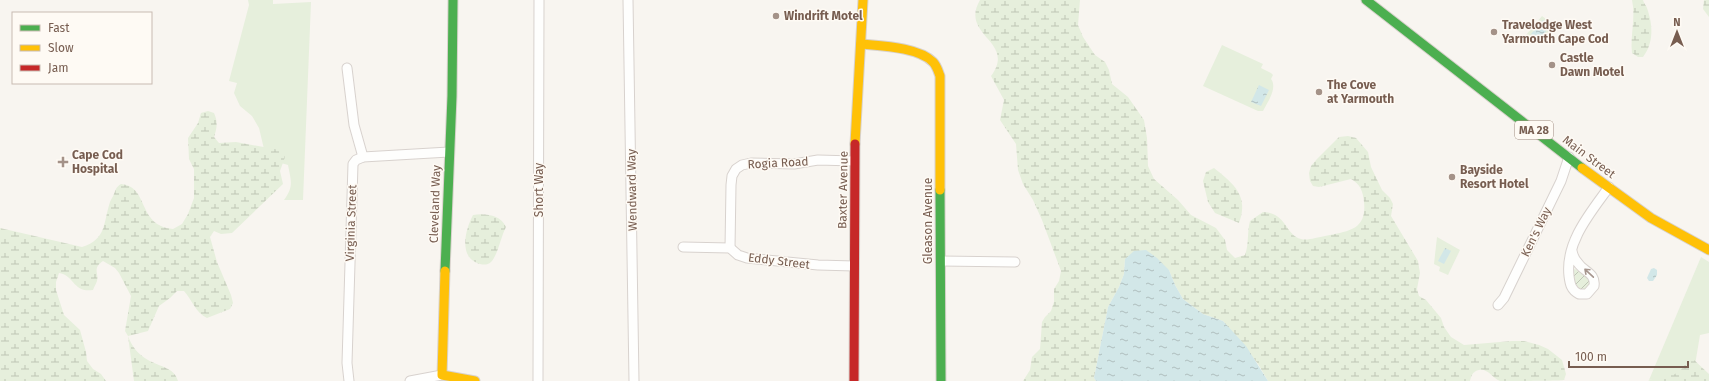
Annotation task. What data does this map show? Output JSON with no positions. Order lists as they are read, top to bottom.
{
  "streets": {
    "street": [
      "MA 28",
      "Main Street",
      "Rogia Road",
      "Short Way",
      "Wendward Way",
      "Baxter Avenue",
      "Cleveland Way",
      "Gleason Avenue",
      "Virginia Street",
      "Ken's Way",
      "Eddy Street"
    ]
  },
  "crossings": [
    ["Main Street", "Ken's Way"],
    ["Rogia Road", "Baxter Avenue"],
    ["Rogia Road", "Eddy Street"],
    ["Baxter Avenue", "Gleason Avenue"],
    ["Baxter Avenue", "Eddy Street"]
  ],
  "places": {
    "other": [
      "Windrift Motel",
      "Travelodge West Yarmouth Cape Cod",
      "Castle Dawn Motel",
      "The Cove at Yarmouth",
      "Bayside Resort Hotel"
    ],
    "health": ["Cape Cod Hospital"]
  },
  "legend": ["Fast", "Slow", "Jam"],
  "scale_bar": "100 m",
  "north": "top"
}
